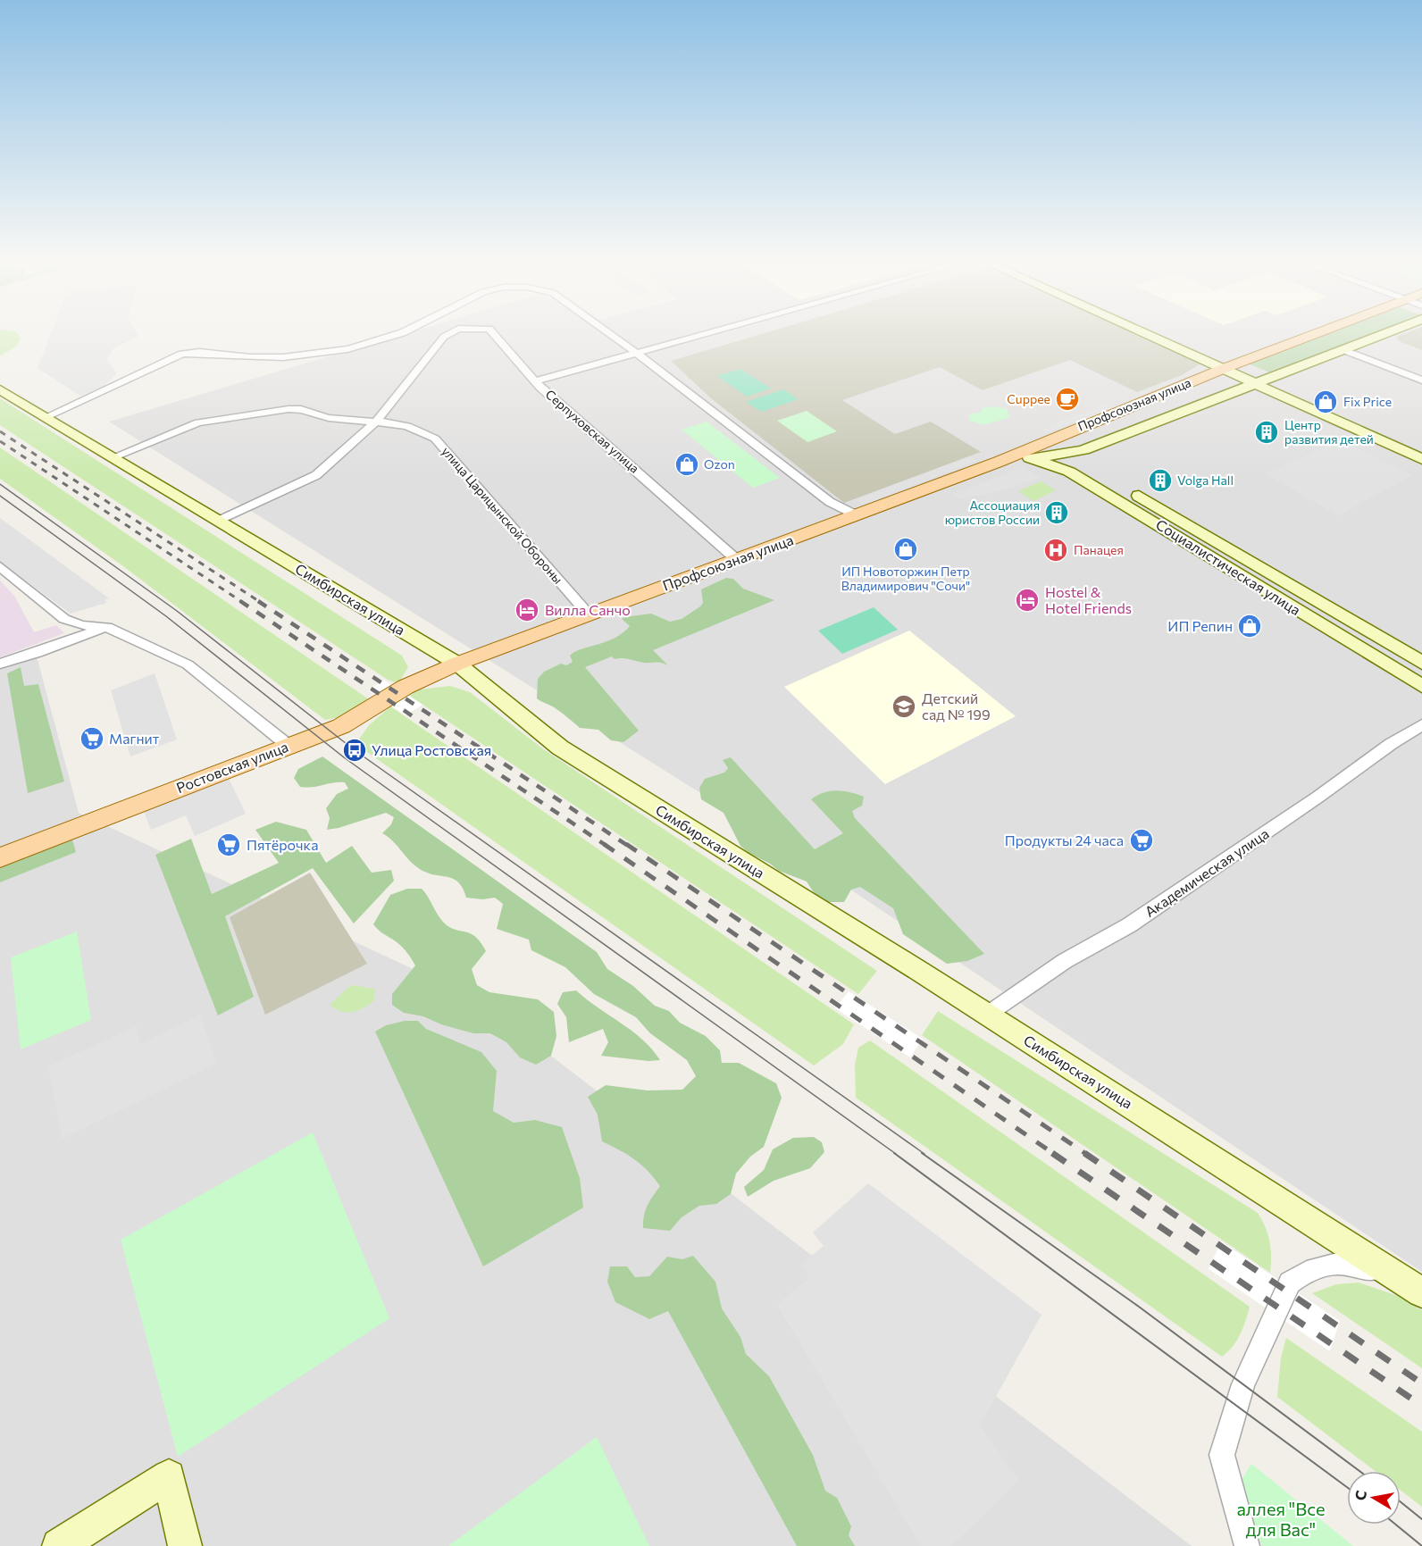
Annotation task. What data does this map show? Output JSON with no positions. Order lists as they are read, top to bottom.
{
  "streets": {
    "main road": [
      "Профсоюзная улица",
      "Социалистическая улица",
      "Симбирская улица",
      "Ростовская улица"
    ],
    "street": ["Серпуховская улица", "улица Царицынской Обороны", "Академическая улица"]
  },
  "crossings": [
    ["Профсоюзная улица", "Серпуховская улица"],
    ["Профсоюзная улица", "улица Царицынской Обороны"],
    ["Профсоюзная улица", "Социалистическая улица"],
    ["Профсоюзная улица", "Симбирская улица"],
    ["Профсоюзная улица", "Ростовская улица"],
    ["Серпуховская улица", "улица Царицынской Обороны"],
    ["улица Царицынской Обороны", "Симбирская улица"],
    ["Симбирская улица", "Ростовская улица"],
    ["Симбирская улица", "Академическая улица"]
  ],
  "parks": ["аллея \"Все для Вас\""],
  "places": {
    "cafe": ["Cuppee"],
    "shop": [
      "Fix Price",
      "Ozon",
      "ИП Новоторжин Петр Владимирович \"Сочи\"",
      "ИП Репин"
    ],
    "building": ["Центр развития детей", "Volga Hall", "Ассоциация юристов России"],
    "hospital": ["Панацея"],
    "hotel": ["Hostel & Hotel Friends", "Вилла Санчо"],
    "school or university": ["Детский сад № 199"],
    "supermarket": ["Магнит", "Продукты 24 часа", "Пятёрочка"],
    "bus stop": ["Улица Ростовская"]
  },
  "north": "left"
}
